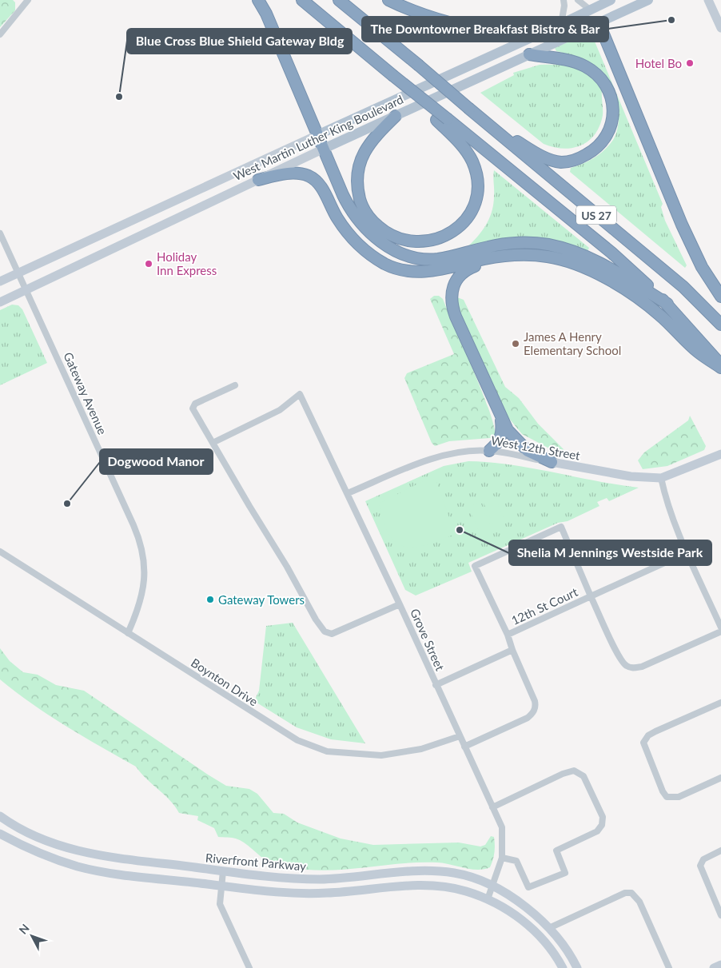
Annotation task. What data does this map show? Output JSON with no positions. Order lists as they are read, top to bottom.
{
  "streets": {
    "highway": ["US 27"],
    "main road": ["West Martin Luther King Boulevard", "West 12th Street", "Riverfront Parkway"],
    "street": [
      "Gateway Avenue",
      "12th St Court",
      "Grove Street",
      "Boynton Drive"
    ]
  },
  "crossings": [
    ["West Martin Luther King Boulevard", "Gateway Avenue"],
    ["Gateway Avenue", "Boynton Drive"],
    ["West 12th Street", "Grove Street"],
    ["Grove Street", "Boynton Drive"],
    ["Grove Street", "Riverfront Parkway"]
  ],
  "places": [
    "The Downtowner Breakfast Bistro & Bar",
    "Hotel Bo",
    "Blue Cross Blue Shield Gateway Bldg",
    "Holiday Inn Express",
    "James A Henry Elementary School",
    "Dogwood Manor",
    "Shelia M Jennings Westside Park",
    "Gateway Towers"
  ],
  "north": "top left"
}
